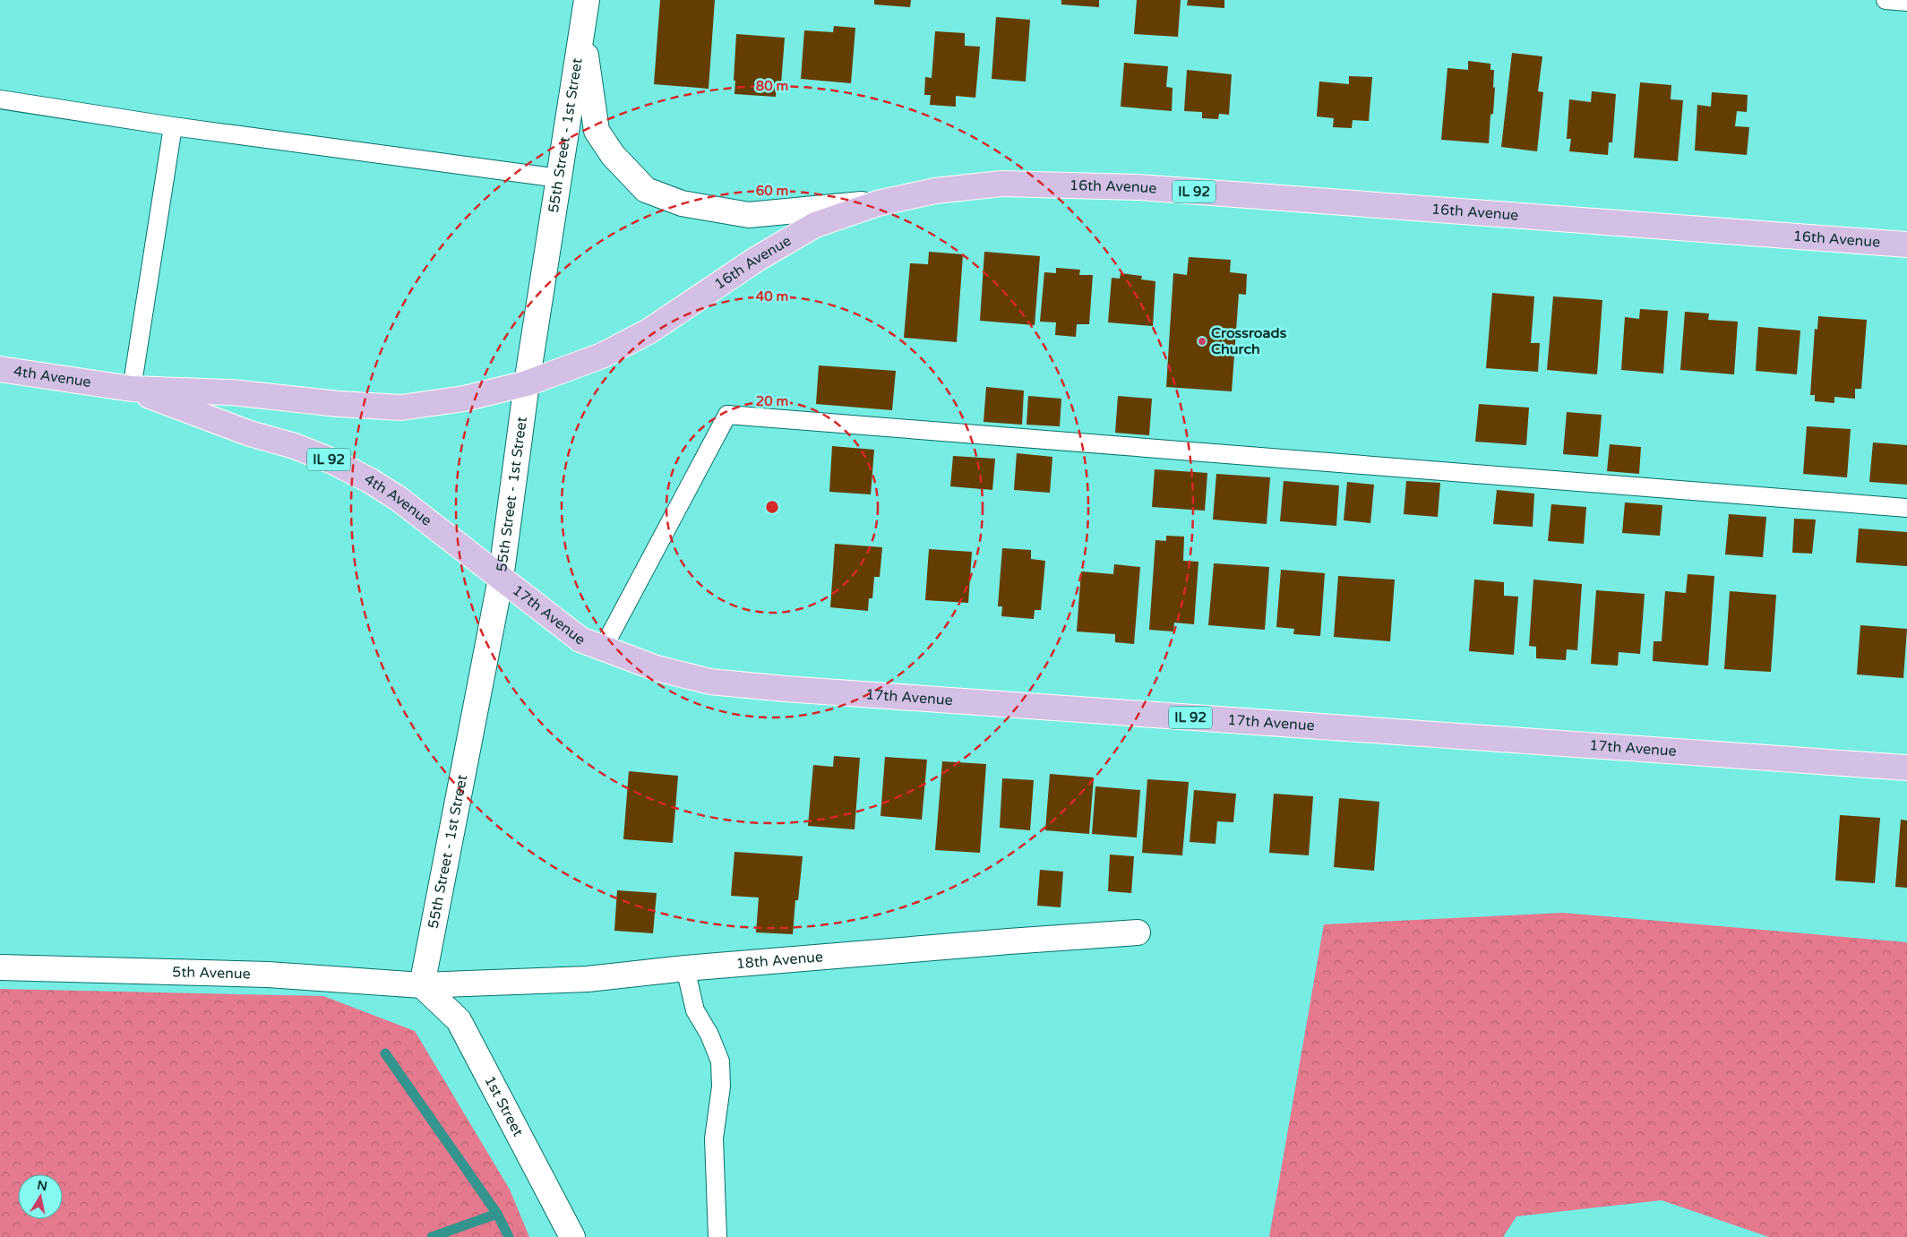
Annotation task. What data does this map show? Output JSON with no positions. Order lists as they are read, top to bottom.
{
  "streets": {
    "main road": [
      "16th Avenue",
      "IL 92",
      "4th Avenue",
      "17th Avenue"
    ],
    "street": [
      "55th Street - 1st Street",
      "18th Avenue",
      "5th Avenue",
      "1st Street"
    ]
  },
  "crossings": [
    ["55th Street - 1st Street", "16th Avenue"],
    ["55th Street - 1st Street", "4th Avenue"],
    ["55th Street - 1st Street", "17th Avenue"],
    ["55th Street - 1st Street", "18th Avenue"],
    ["55th Street - 1st Street", "5th Avenue"],
    ["55th Street - 1st Street", "1st Street"],
    ["16th Avenue", "4th Avenue"],
    ["4th Avenue", "17th Avenue"],
    ["18th Avenue", "5th Avenue"],
    ["18th Avenue", "1st Street"],
    ["5th Avenue", "1st Street"]
  ],
  "places": ["Crossroads Church"],
  "north": "top",
  "rings": [
    "80 m",
    "60 m",
    "40 m",
    "20 m"
  ]
}
